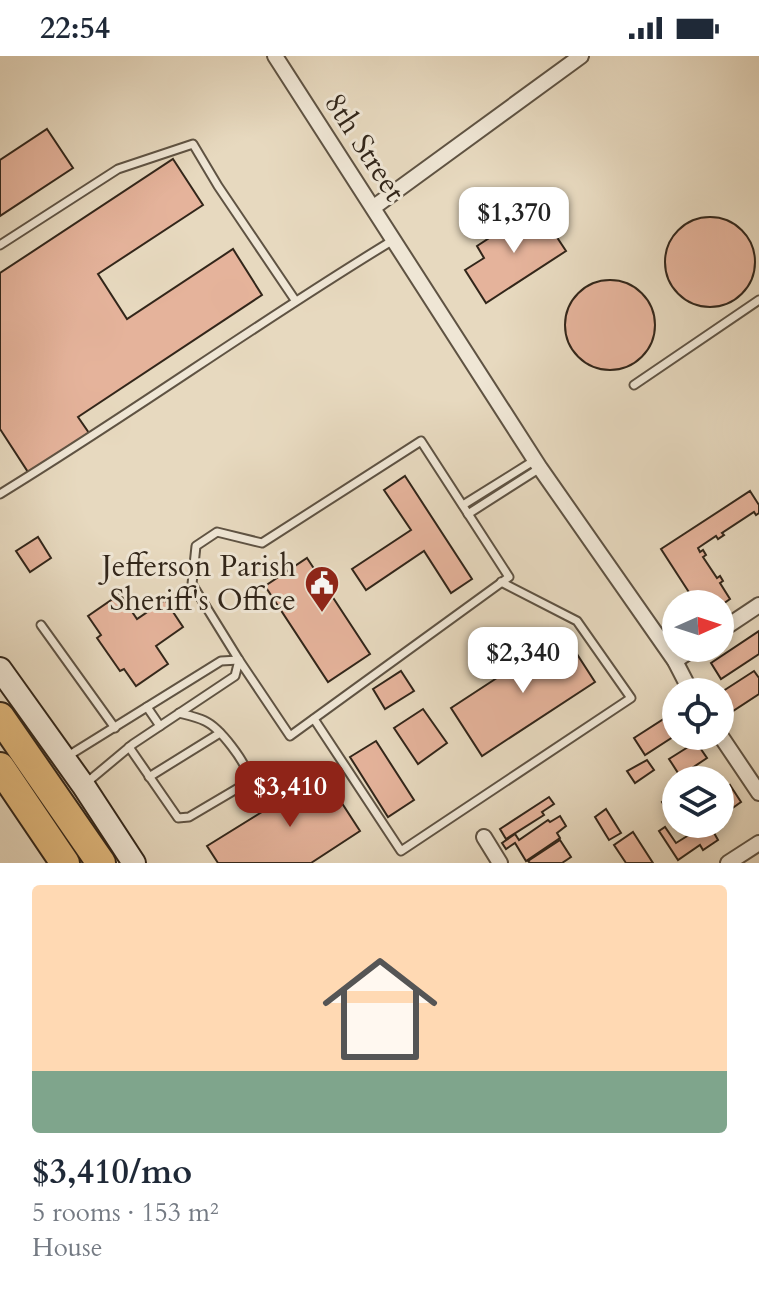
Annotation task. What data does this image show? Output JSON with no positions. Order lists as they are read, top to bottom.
{
  "streets": {
    "street": ["8th Street"]
  },
  "places": {
    "public building": ["Jefferson Parish Sheriff's Office"]
  },
  "north": "right",
  "page": {
    "status": "22:54",
    "price": ["$1,370", "$2,340", "$3,410"],
    "list": [
      {
        "name": "$3,410/mo",
        "note": "5 rooms · 153 m² · House"
      }
    ]
  }
}
